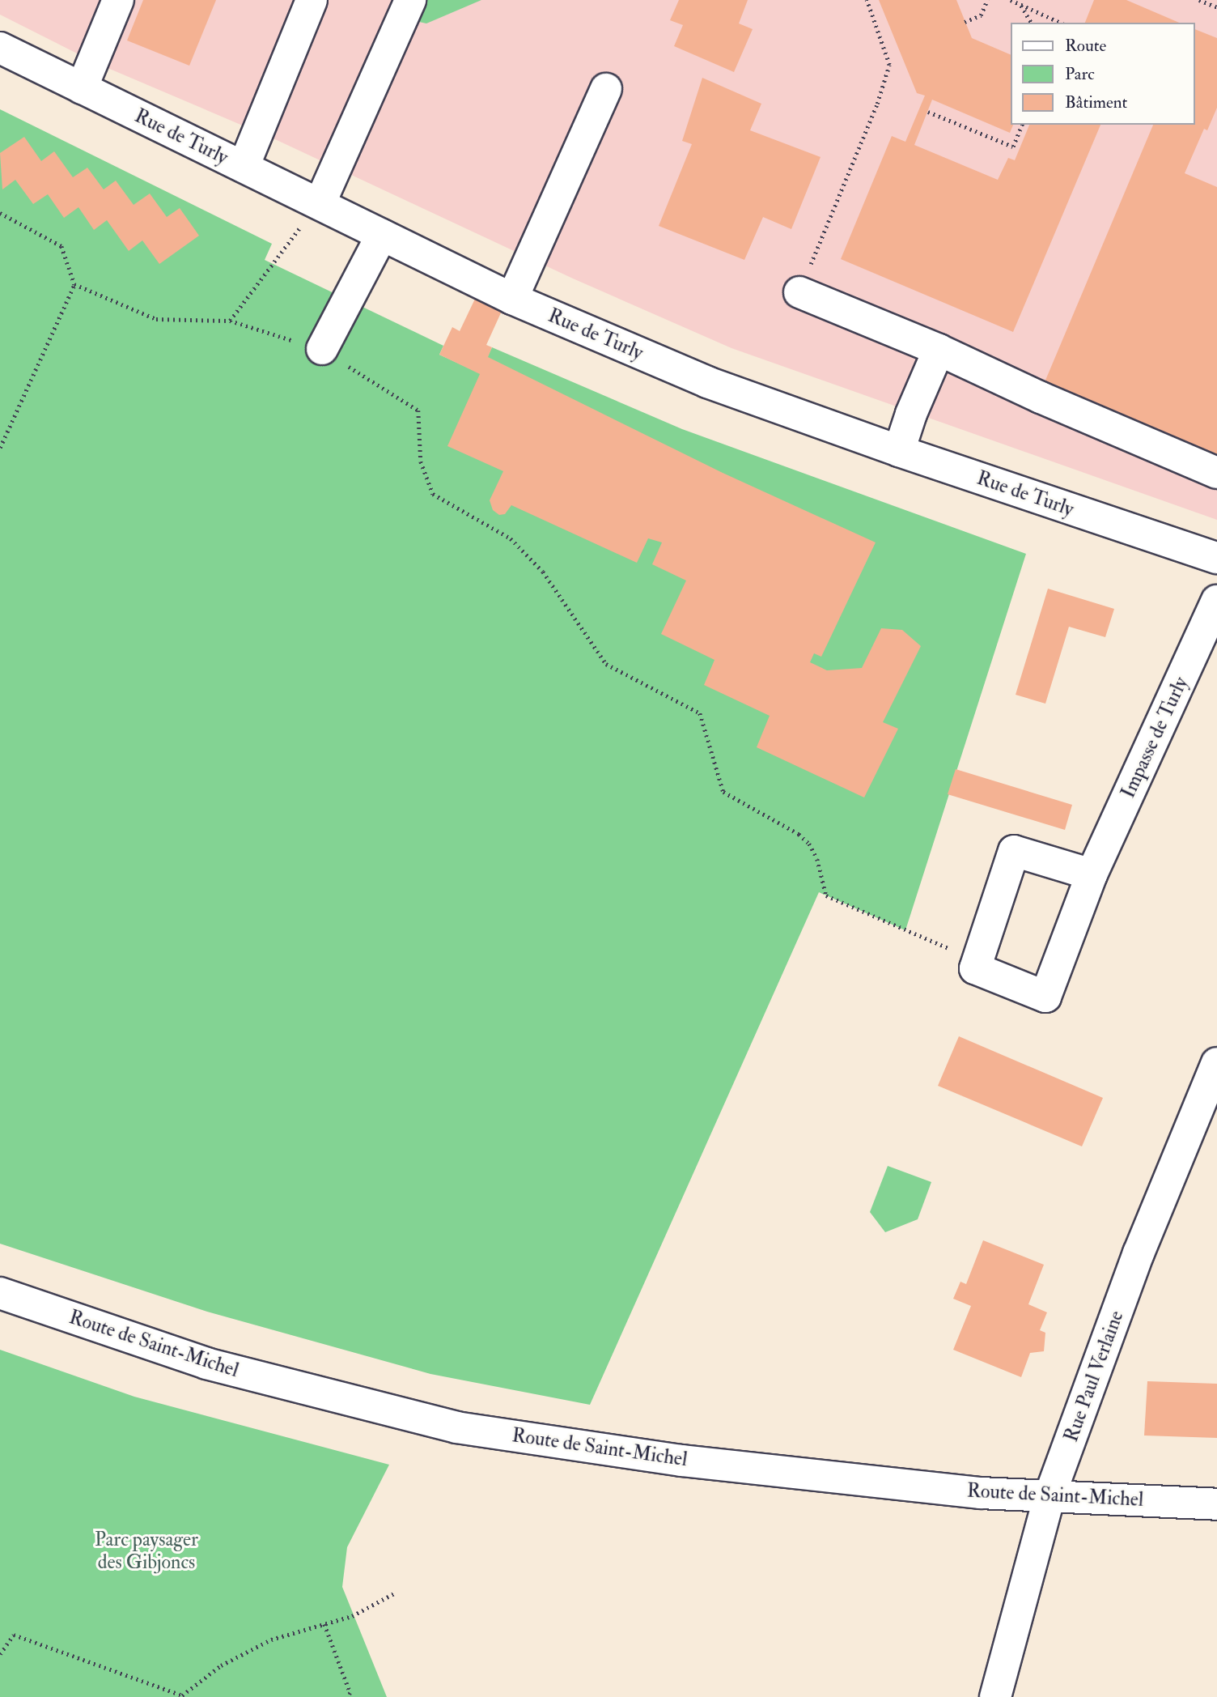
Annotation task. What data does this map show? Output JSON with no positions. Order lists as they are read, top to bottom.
{
  "streets": {
    "street": [
      "Rue de Turly",
      "Impasse de Turly",
      "Route de Saint-Michel",
      "Rue Paul Verlaine"
    ]
  },
  "crossings": [
    ["Route de Saint-Michel", "Rue Paul Verlaine"]
  ],
  "parks": ["Parc paysager des Gibjoncs"],
  "legend": ["Route", "Parc", "Bâtiment"]
}
